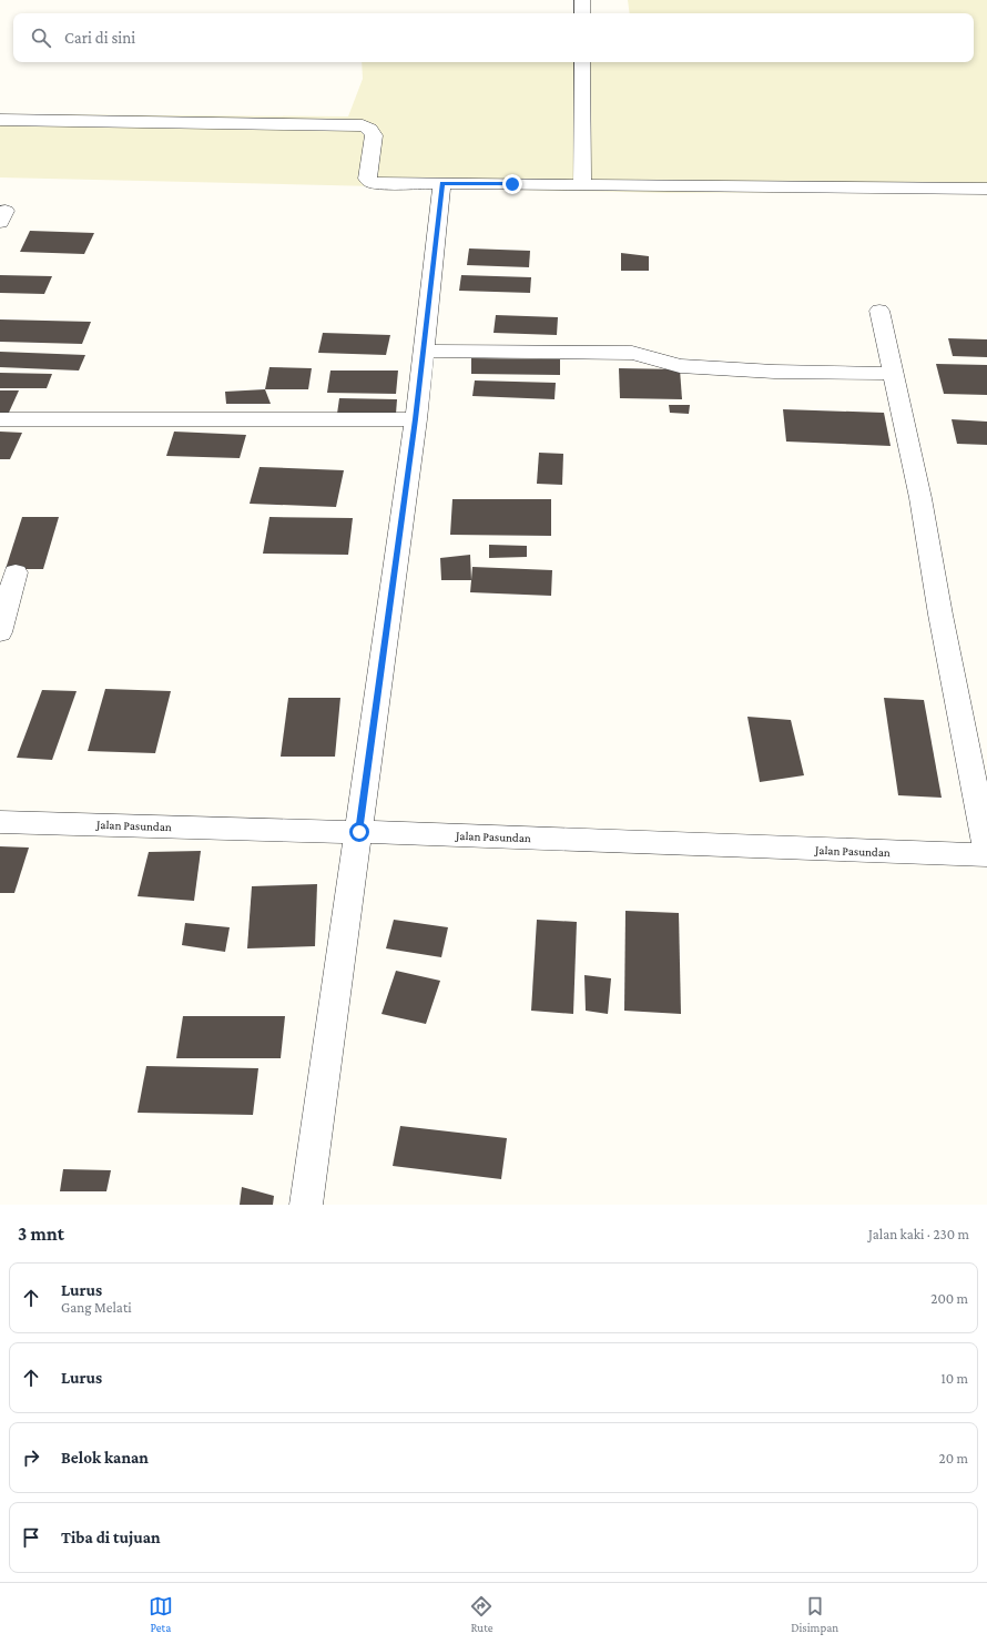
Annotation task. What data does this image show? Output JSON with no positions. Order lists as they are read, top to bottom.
{
  "streets": {
    "street": ["Jalan Pasundan"]
  },
  "page": {
    "search": "Cari di sini",
    "heading": ["3 mnt", "Jalan kaki · 230 m"],
    "list": [
      ["Lurus", "Gang Melati", "200 m"],
      ["Lurus", "10 m"],
      ["Belok kanan", "20 m"],
      "Tiba di tujuan"
    ],
    "nav": ["Peta", "Rute", "Disimpan"]
  }
}
